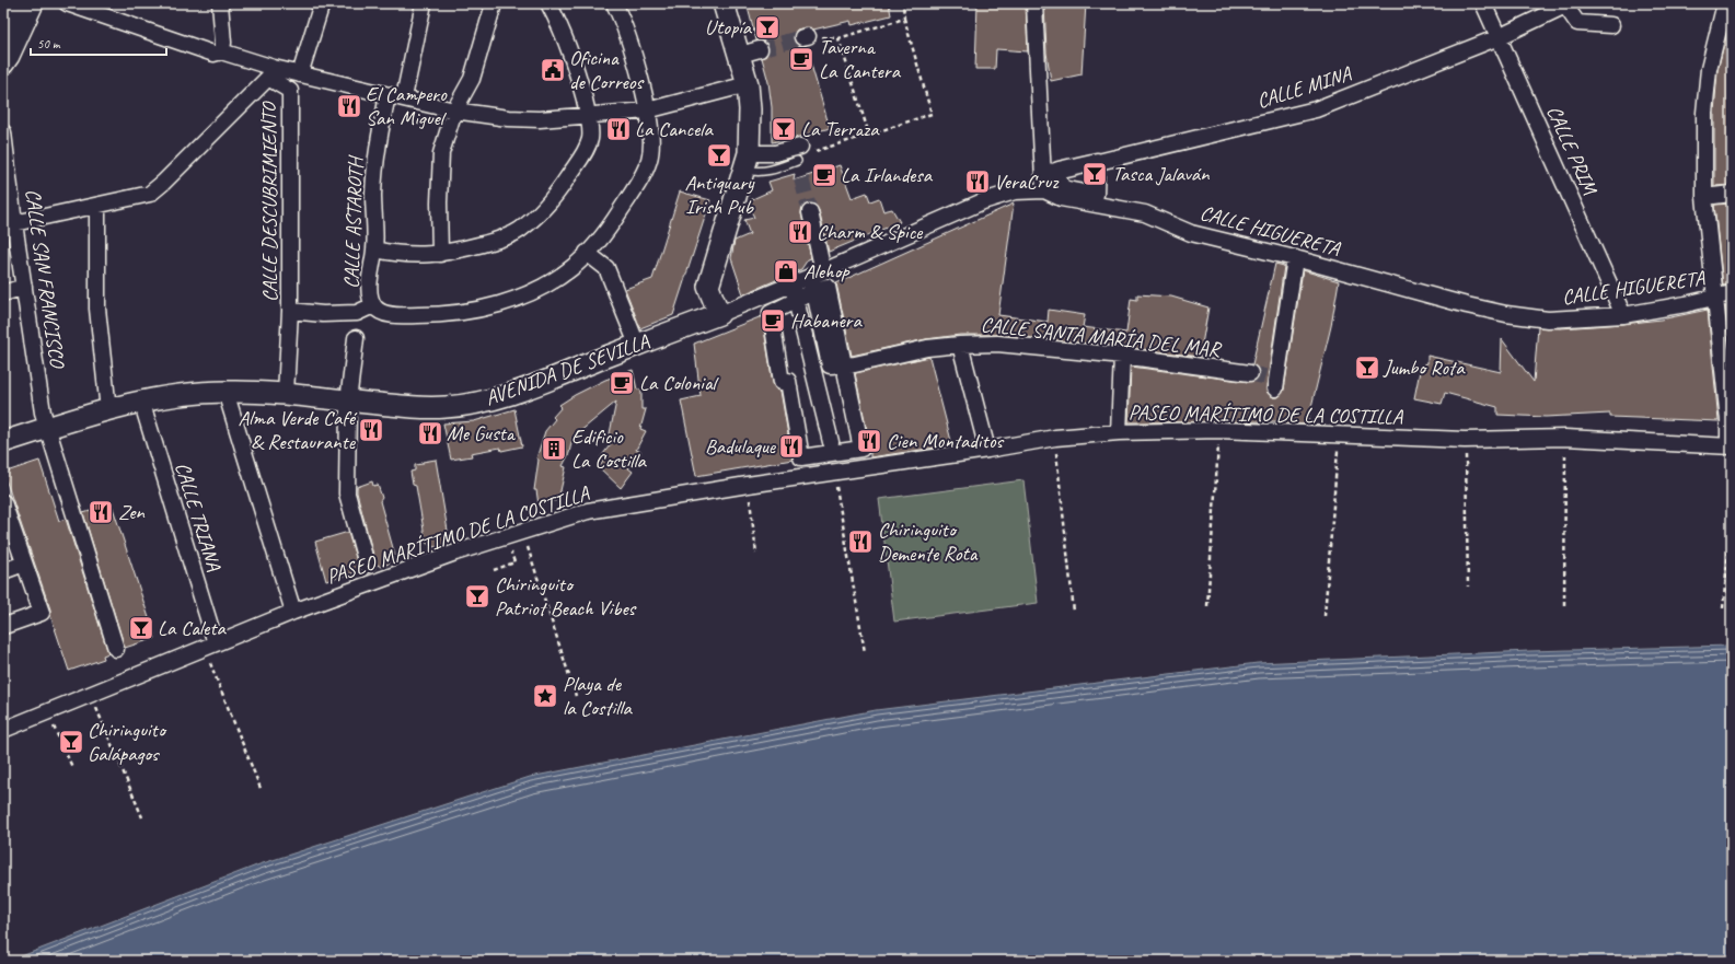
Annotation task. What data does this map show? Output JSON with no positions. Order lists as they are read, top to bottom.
{
  "streets": {
    "street": [
      "CALLE MINA",
      "CALLE PRIM",
      "CALLE DESCUBRIMIENTO",
      "CALLE ASTAROTH",
      "CALLE HIGUERETA",
      "CALLE SAN FRANCISCO",
      "CALLE SANTA MARÍA DEL MAR",
      "AVENIDA DE SEVILLA",
      "PASEO MARÍTIMO DE LA COSTILLA",
      "CALLE TRIANA"
    ]
  },
  "crossings": [
    ["CALLE MINA", "CALLE PRIM"],
    ["CALLE PRIM", "CALLE HIGUERETA"],
    ["CALLE HIGUERETA", "AVENIDA DE SEVILLA"],
    ["CALLE SAN FRANCISCO", "AVENIDA DE SEVILLA"],
    ["AVENIDA DE SEVILLA", "CALLE TRIANA"],
    ["PASEO MARÍTIMO DE LA COSTILLA", "CALLE TRIANA"]
  ],
  "places": {
    "bar": [
      "Utopía",
      "La Terraza",
      "Antiquary Irish Pub",
      "Tasca Jalaván",
      "Jumbo Rota",
      "Chiringuito Patriot Beach Vibes",
      "La Caleta",
      "Chiringuito Galápagos"
    ],
    "cafe": [
      "Taverna La Cantera",
      "La Irlandesa",
      "Habanera",
      "La Colonial"
    ],
    "public building": ["Oficina de Correos"],
    "restaurant": [
      "El Campero San Miguel",
      "La Cancela",
      "VeraCruz",
      "Charm & Spice",
      "Alma Verde Café & Restaurante",
      "Me Gusta",
      "Cien Montaditos",
      "Badulaque",
      "Zen",
      "Chiringuito Demente Rota"
    ],
    "shop": ["Alehop"],
    "building": ["Edificio La Costilla"],
    "place": ["Playa de la Costilla"]
  },
  "scale_bar": "50 m"
}
